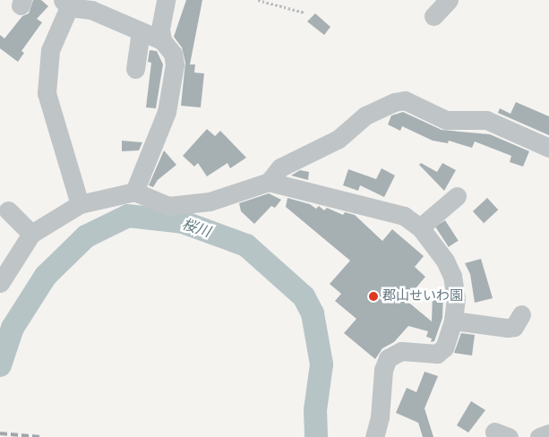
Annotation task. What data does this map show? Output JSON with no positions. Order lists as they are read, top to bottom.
{
  "water": ["桜川"],
  "places": ["郡山せいわ園"]
}
